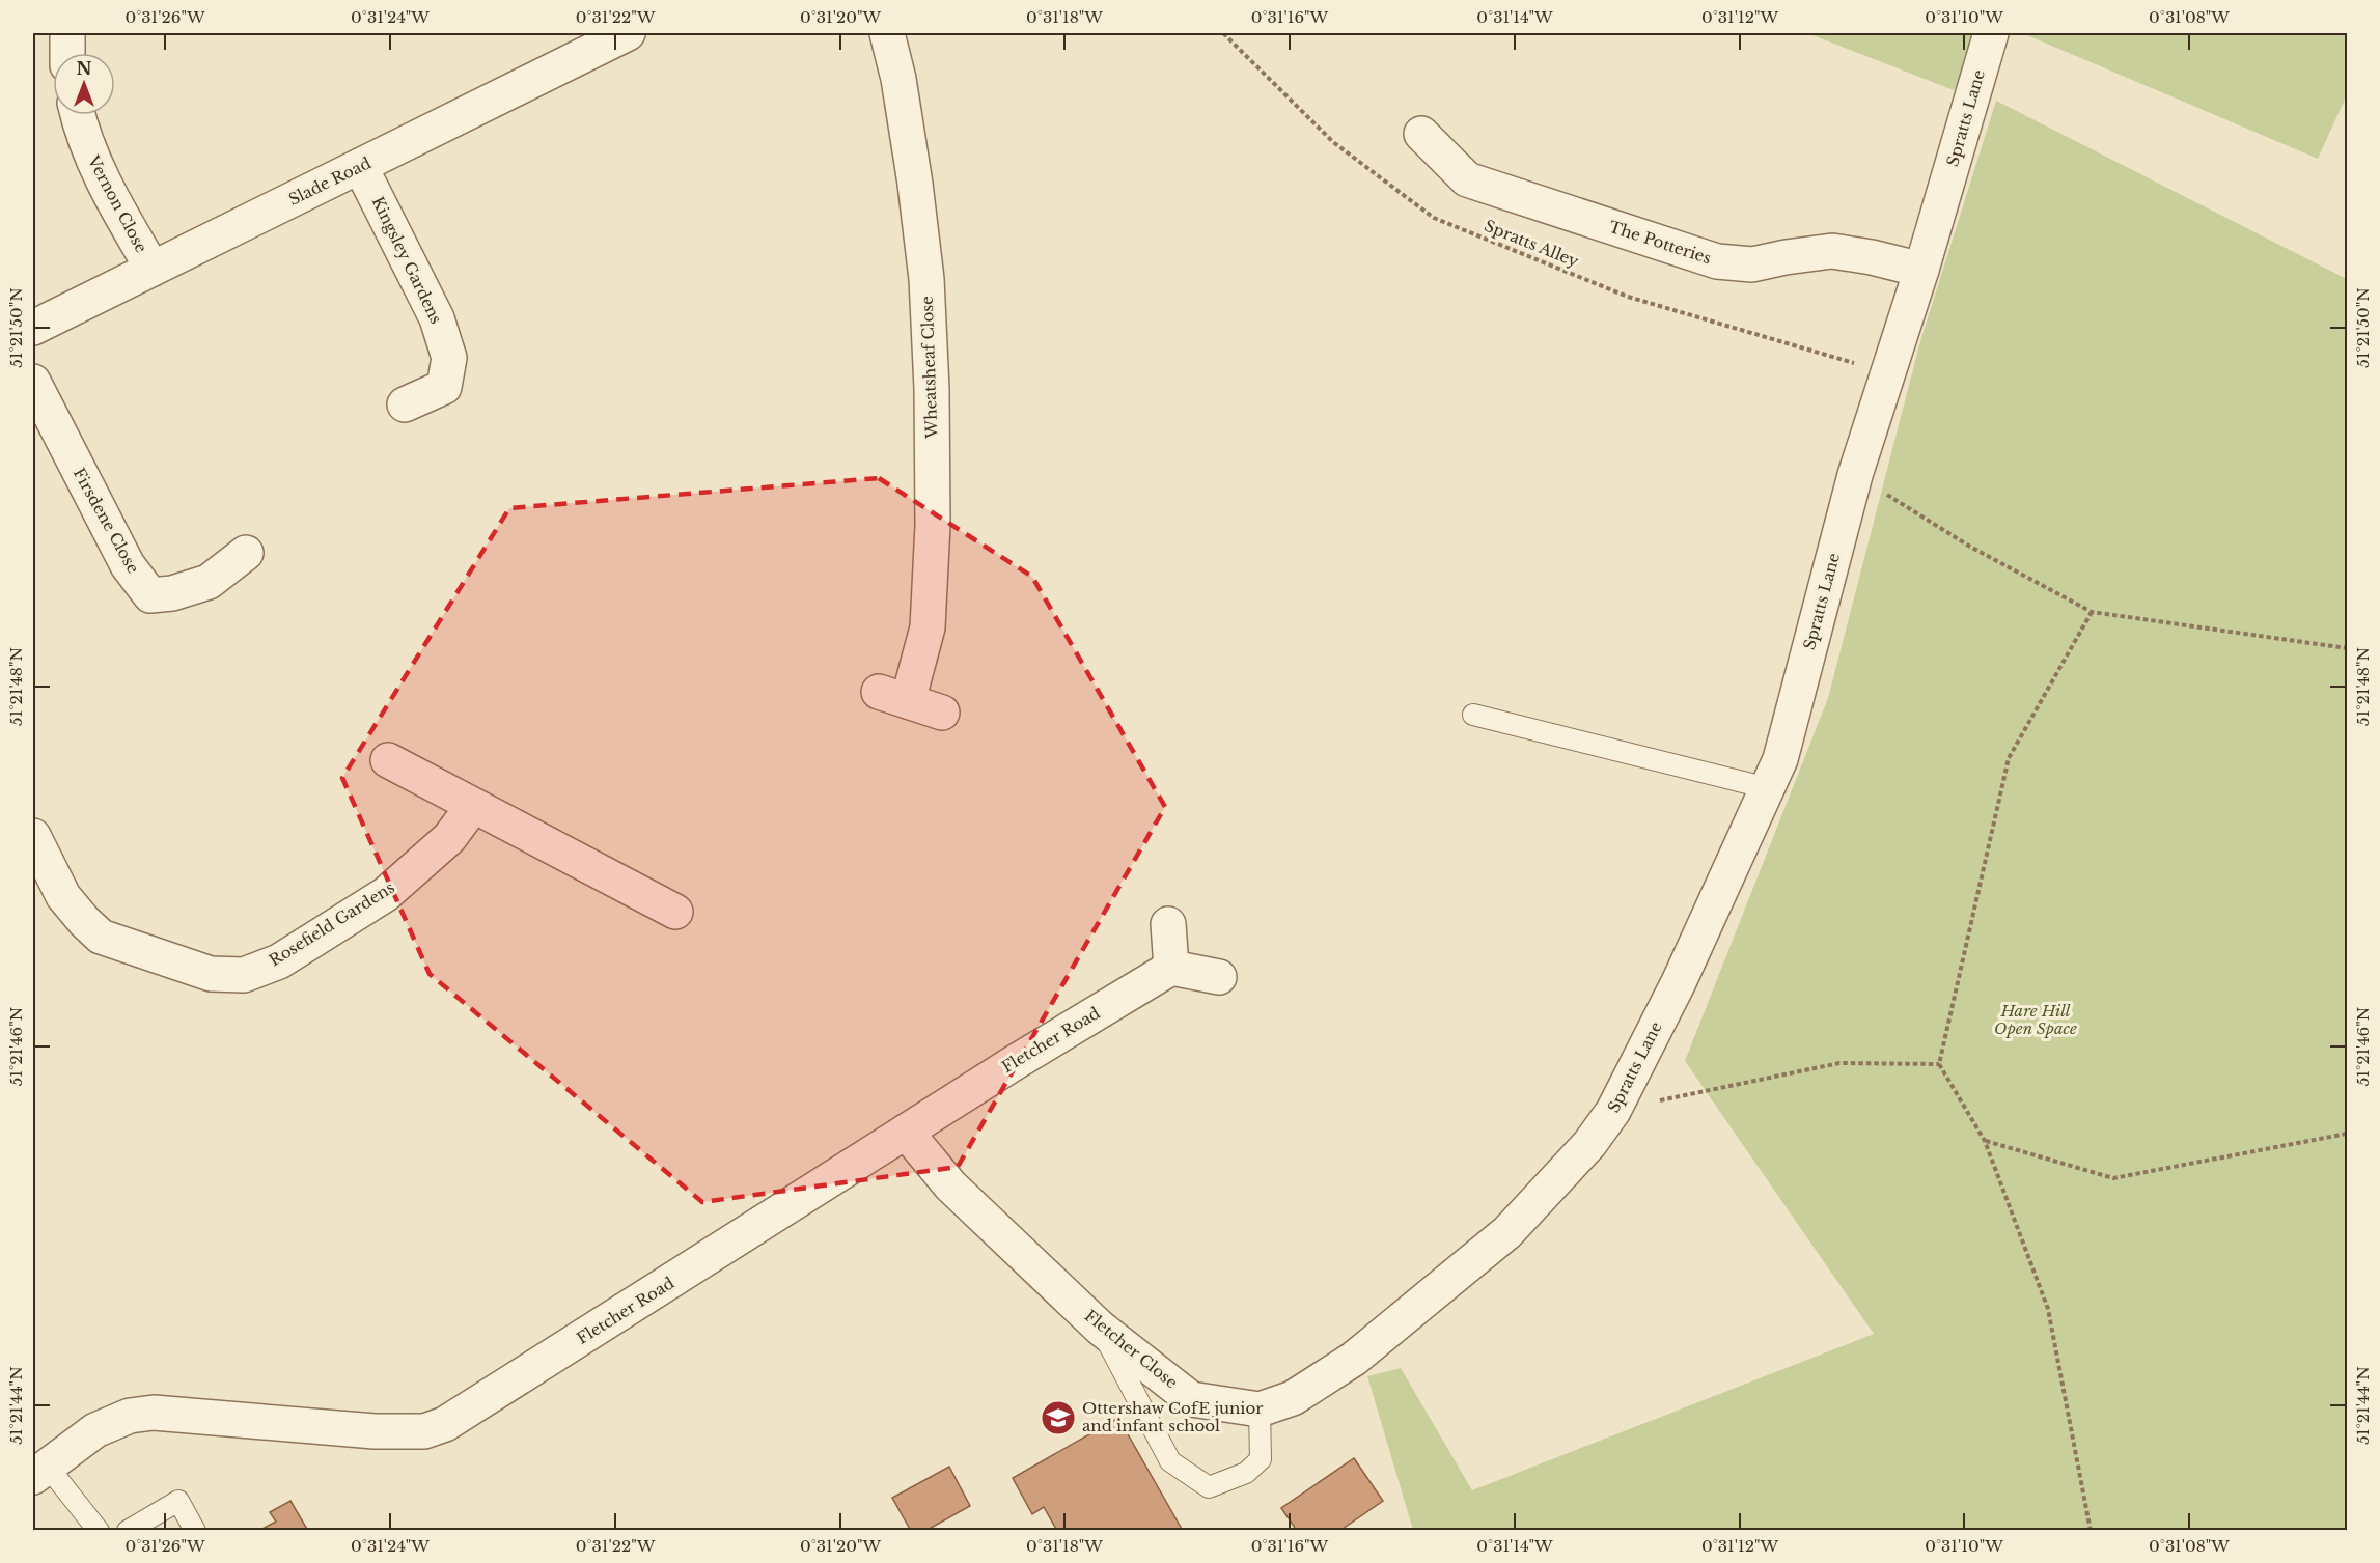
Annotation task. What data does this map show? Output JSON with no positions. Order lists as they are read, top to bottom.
{
  "streets": {
    "street": [
      "Spratts Lane",
      "Slade Road",
      "Vernon Close",
      "The Potteries",
      "Kingsley Gardens",
      "Wheatsheaf Close",
      "Firsdene Close",
      "Rosefield Gardens",
      "Fletcher Road",
      "Fletcher Close"
    ],
    "path": ["Spratts Alley"]
  },
  "crossings": [
    ["Spratts Lane", "The Potteries"],
    ["Spratts Lane", "Spratts Alley"],
    ["Spratts Lane", "Fletcher Close"],
    ["Slade Road", "Vernon Close"],
    ["Slade Road", "Kingsley Gardens"],
    ["Fletcher Road", "Fletcher Close"]
  ],
  "parks": ["Hare Hill Open Space"],
  "places": {
    "school or university": ["Ottershaw CofE junior and infant school"]
  },
  "north": "top",
  "coordinates": [
    "0°31'26\"W",
    "0°31'24\"W",
    "0°31'22\"W",
    "0°31'20\"W",
    "0°31'18\"W",
    "0°31'16\"W",
    "0°31'14\"W",
    "0°31'12\"W",
    "0°31'10\"W",
    "0°31'08\"W",
    "51°21'50\"N",
    "51°21'48\"N",
    "51°21'46\"N",
    "51°21'44\"N"
  ]
}
